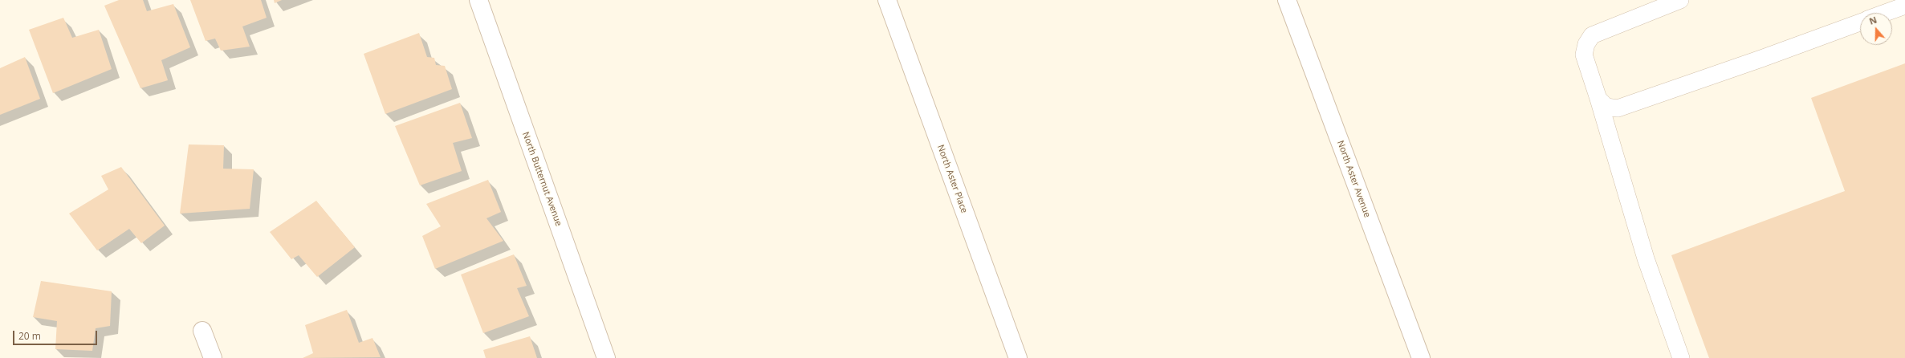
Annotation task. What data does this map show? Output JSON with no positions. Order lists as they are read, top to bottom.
{
  "streets": {
    "street": ["North Butternut Avenue", "North Aster Place", "North Aster Avenue"]
  },
  "scale_bar": "20 m",
  "north": "top"
}
